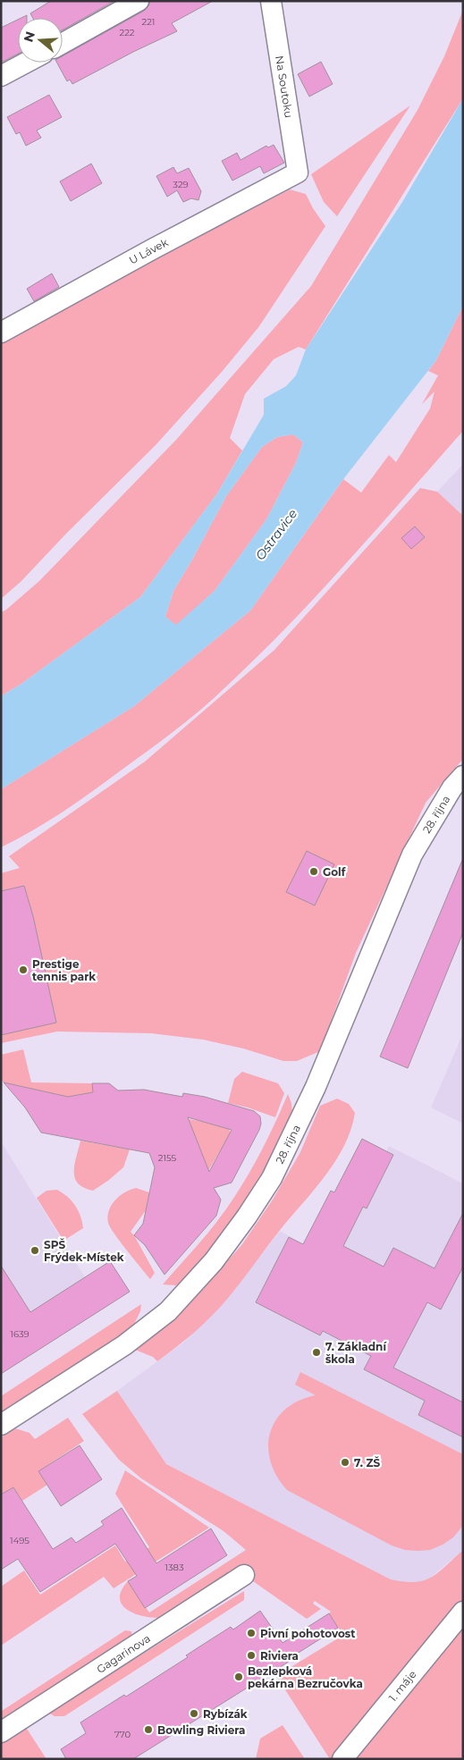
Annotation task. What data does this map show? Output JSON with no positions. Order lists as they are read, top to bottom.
{
  "streets": {
    "street": [
      "Na Soutoku",
      "U Lávek",
      "28. října",
      "Gagarinova",
      "1. máje"
    ]
  },
  "crossings": [
    ["Na Soutoku", "U Lávek"]
  ],
  "water": ["Ostravice"],
  "places": [
    "Golf",
    "Prestige tennis park",
    "SPŠ Frýdek-Místek",
    "7. Základní škola",
    "7. ZŠ",
    "Pivní pohotovost",
    "Riviera",
    "Bezlepková pekárna Bezručovka",
    "Rybízák",
    "Bowling Riviera"
  ],
  "house_numbers": [
    "221",
    "222",
    "329",
    "2155",
    "1639",
    "1495",
    "1383",
    "770"
  ],
  "north": "left"
}
